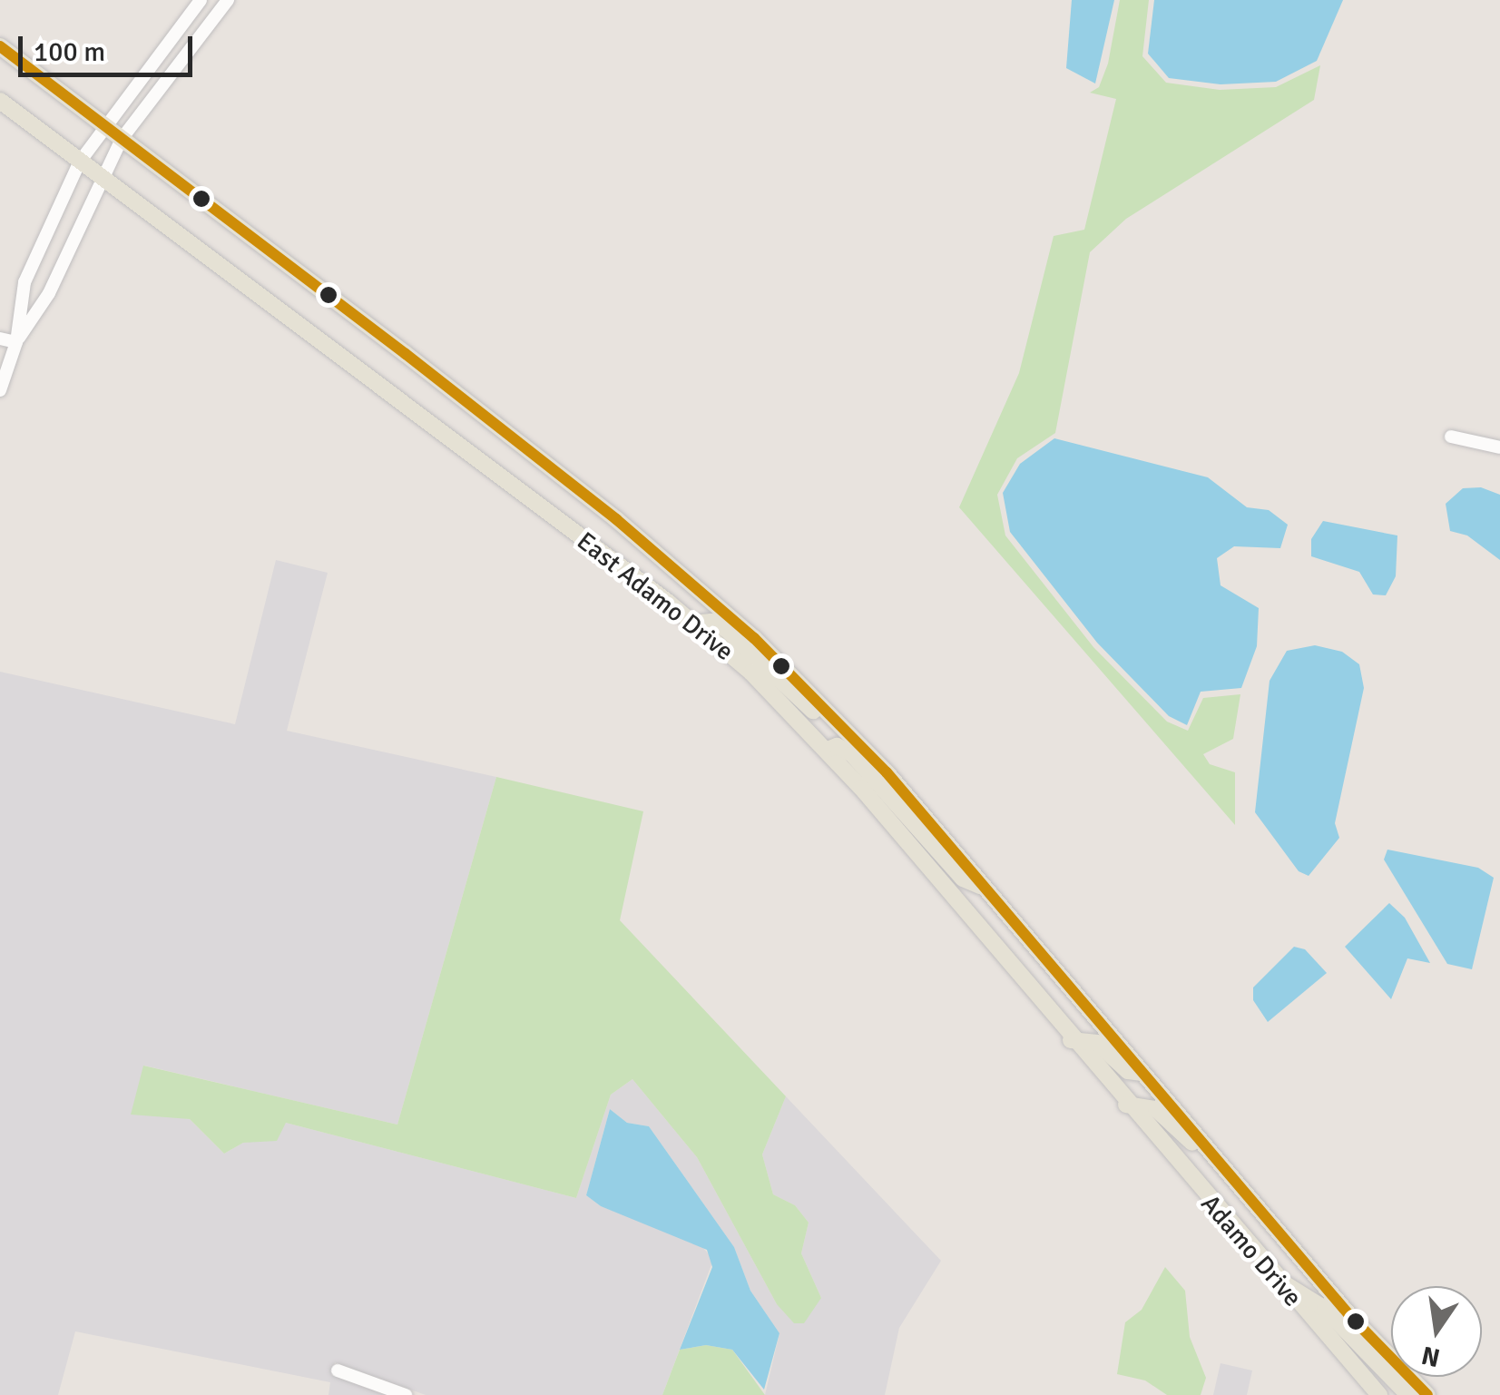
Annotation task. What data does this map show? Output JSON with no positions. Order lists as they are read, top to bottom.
{
  "streets": {
    "main road": ["East Adamo Drive", "Adamo Drive"]
  },
  "crossings": [
    ["East Adamo Drive", "Adamo Drive"]
  ],
  "scale_bar": "100 m",
  "north": "bottom"
}
